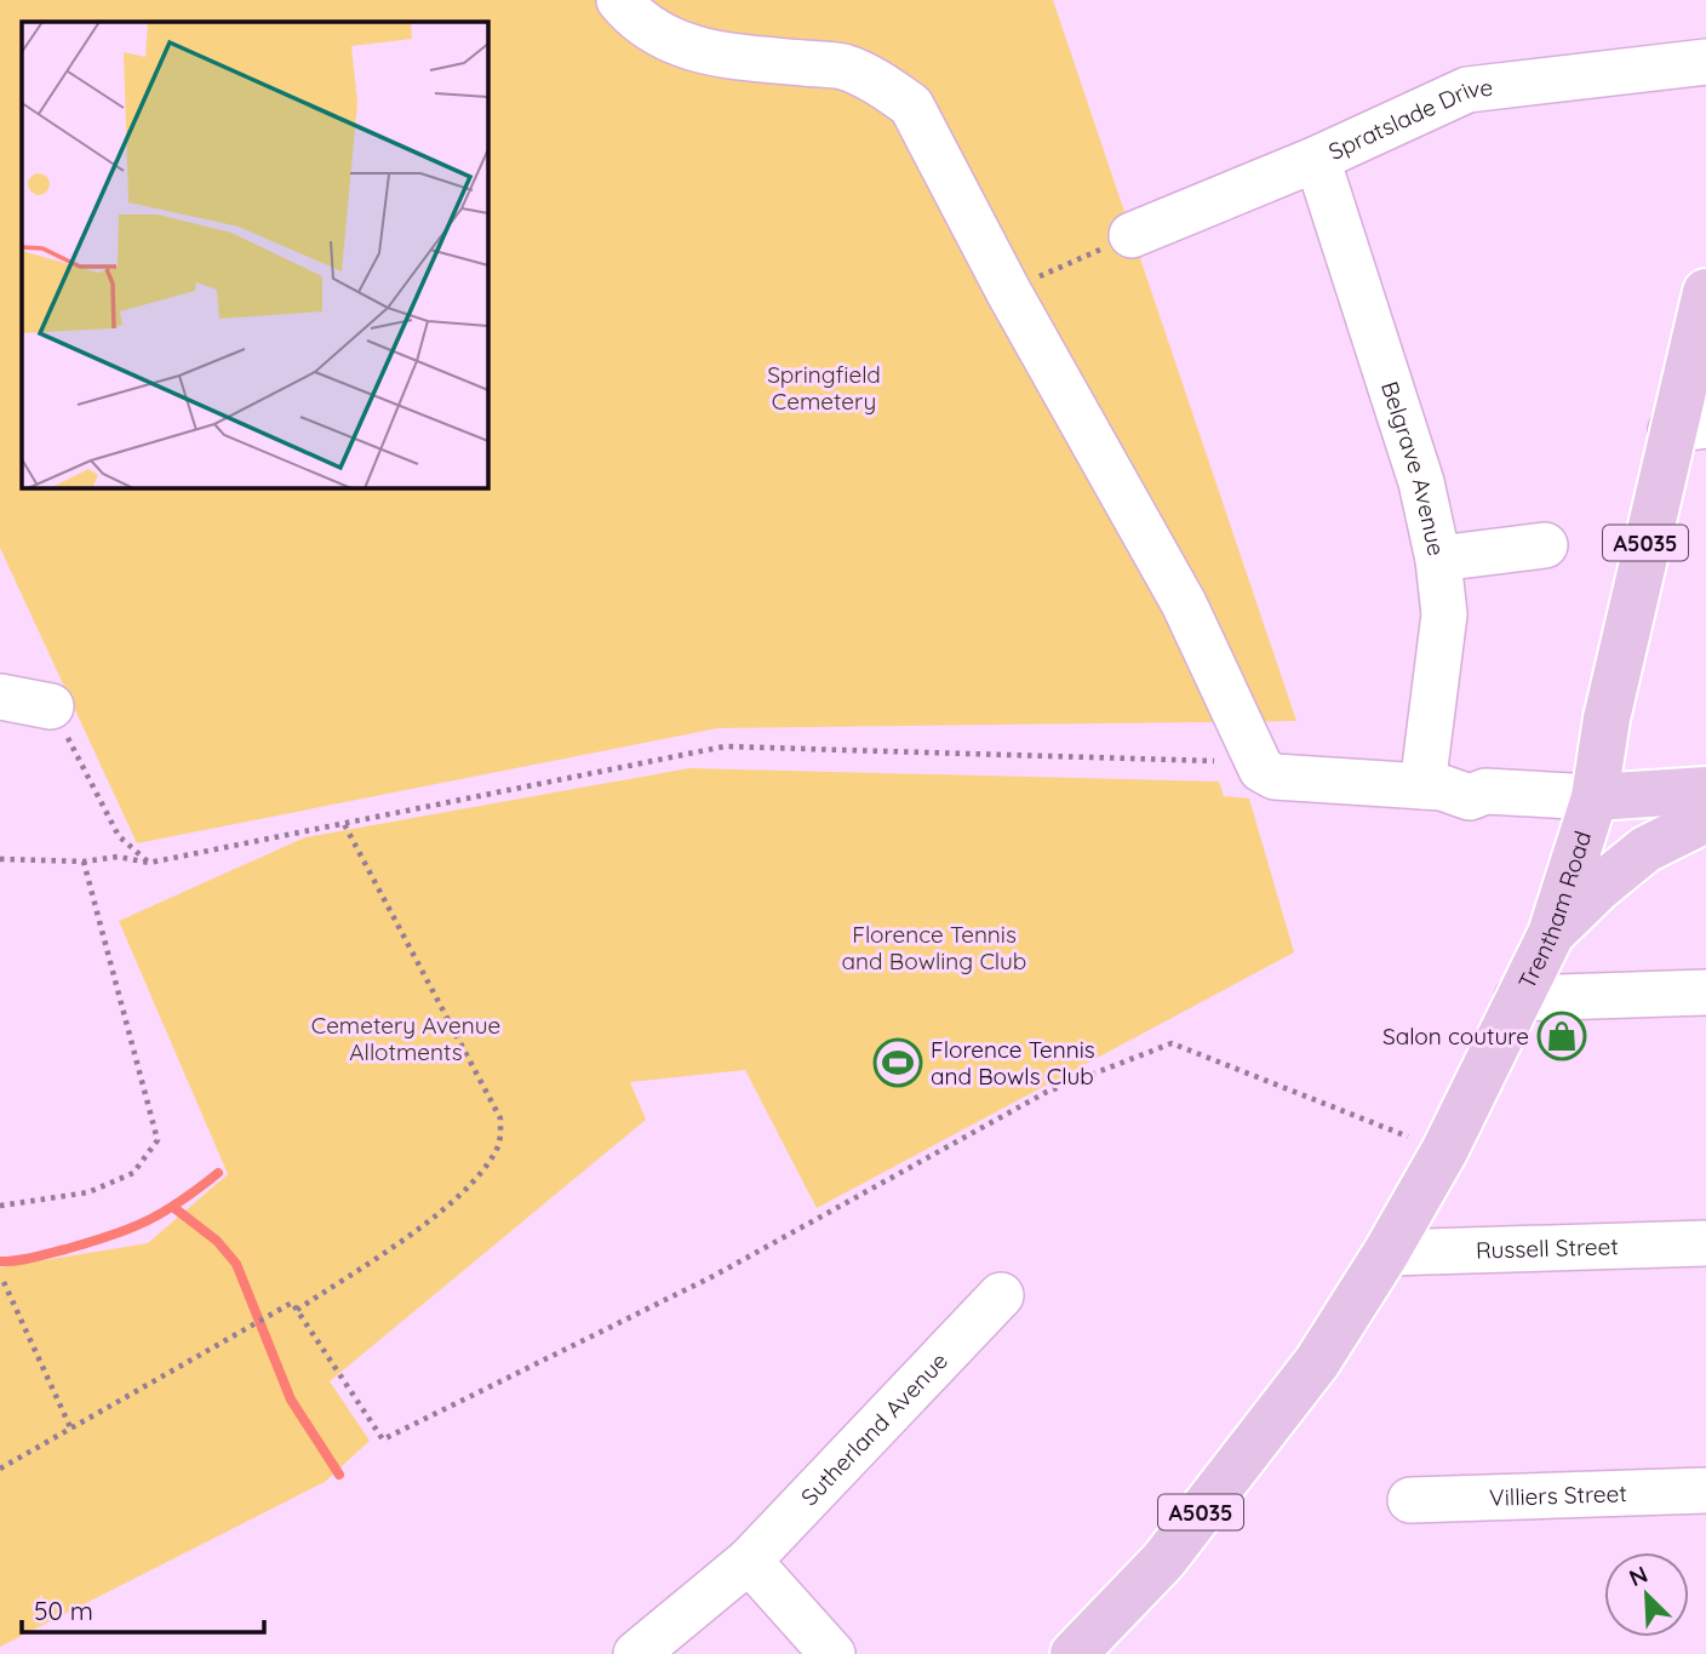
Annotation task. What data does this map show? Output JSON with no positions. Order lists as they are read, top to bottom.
{
  "streets": {
    "main road": ["A5035", "Trentham Road"],
    "street": [
      "Spratslade Drive",
      "Belgrave Avenue",
      "Russell Street",
      "Sutherland Avenue",
      "Villiers Street"
    ]
  },
  "crossings": [
    ["Spratslade Drive", "Belgrave Avenue"],
    ["Trentham Road", "Russell Street"]
  ],
  "parks": ["Springfield Cemetery", "Florence Tennis and Bowling Club", "Cemetery Avenue Allotments"],
  "places": {
    "shop": ["Salon couture"],
    "sports": ["Florence Tennis and Bowls Club"]
  },
  "scale_bar": "50 m",
  "north": "top left"
}
